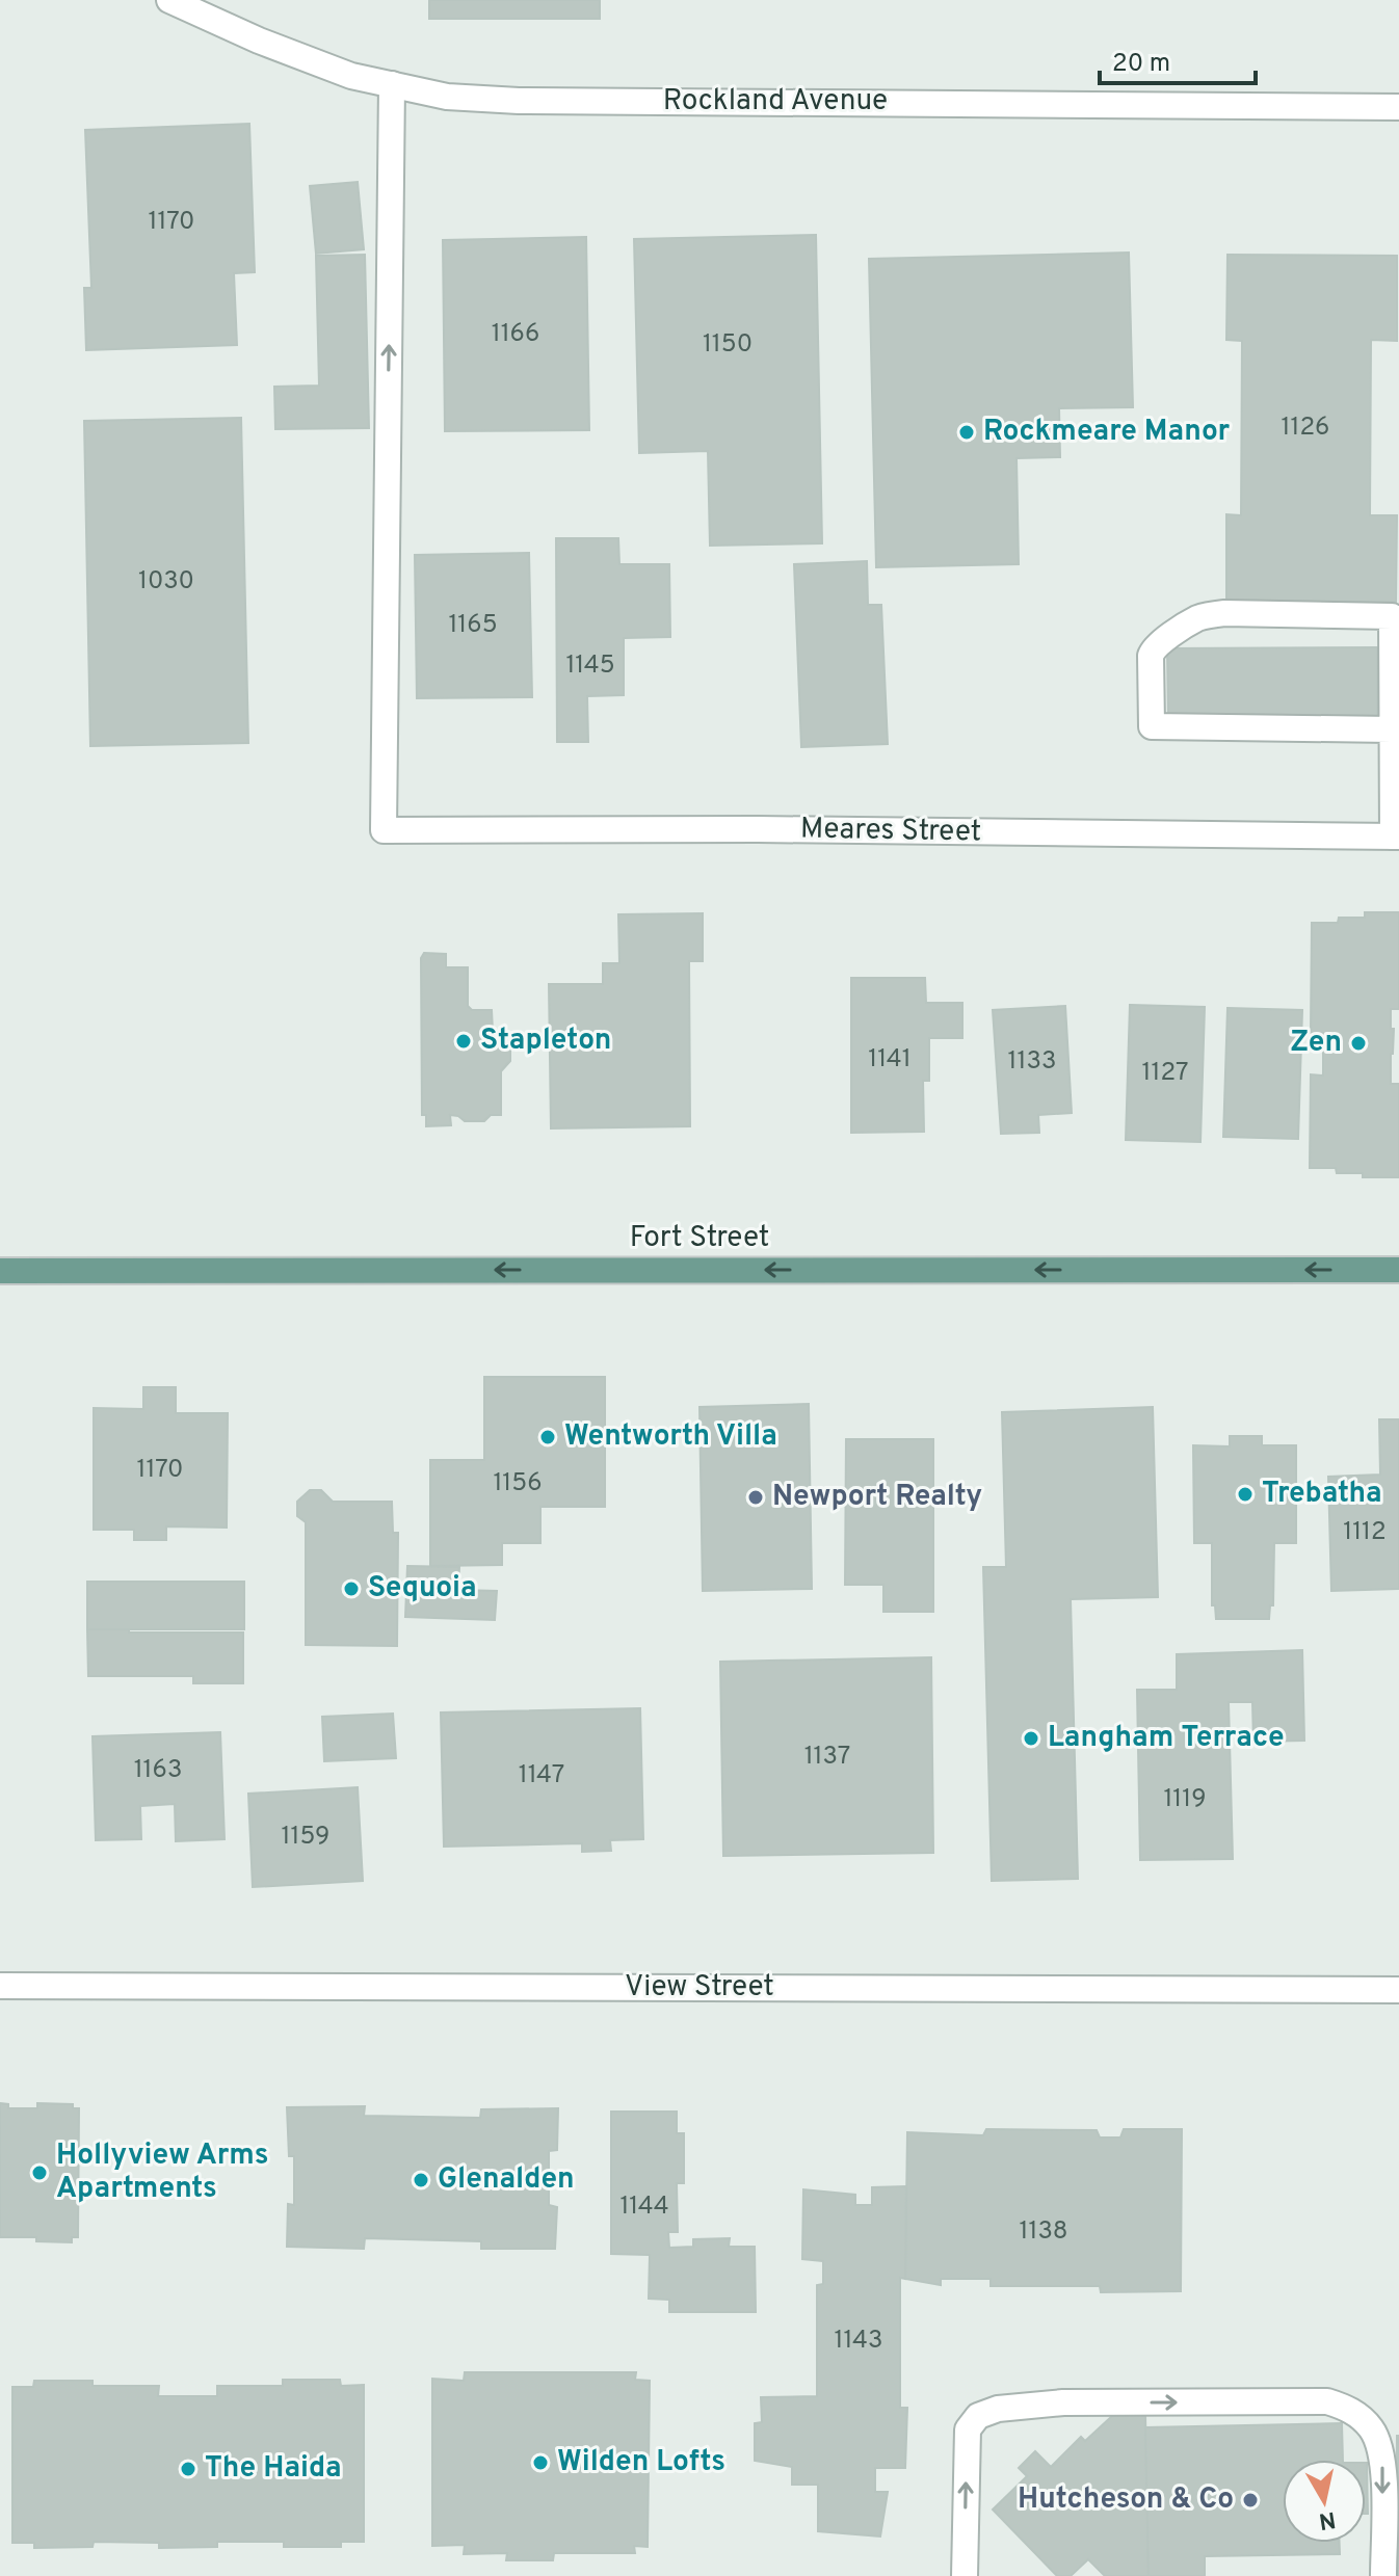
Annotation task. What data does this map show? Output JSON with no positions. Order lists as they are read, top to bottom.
{
  "streets": {
    "main road": ["Fort Street"],
    "street": ["Rockland Avenue", "Meares Street", "View Street"]
  },
  "crossings": [
    ["Rockland Avenue", "Meares Street"]
  ],
  "one_way": ["Fort Street"],
  "places": [
    "Rockmeare Manor",
    "Stapleton",
    "Zen",
    "Wentworth Villa",
    "Trebatha",
    "Newport Realty",
    "Sequoia",
    "Langham Terrace",
    "Hollyview Arms Apartments",
    "Glenalden",
    "Wilden Lofts",
    "The Haida",
    "Hutcheson & Co"
  ],
  "house_numbers": [
    "1170",
    "1166",
    "1150",
    "1126",
    "1030",
    "1165",
    "1145",
    "1141",
    "1133",
    "1127",
    "1170",
    "1156",
    "1112",
    "1137",
    "1163",
    "1147",
    "1119",
    "1159",
    "1144",
    "1138",
    "1143"
  ],
  "scale_bar": "20 m",
  "north": "bottom"
}
